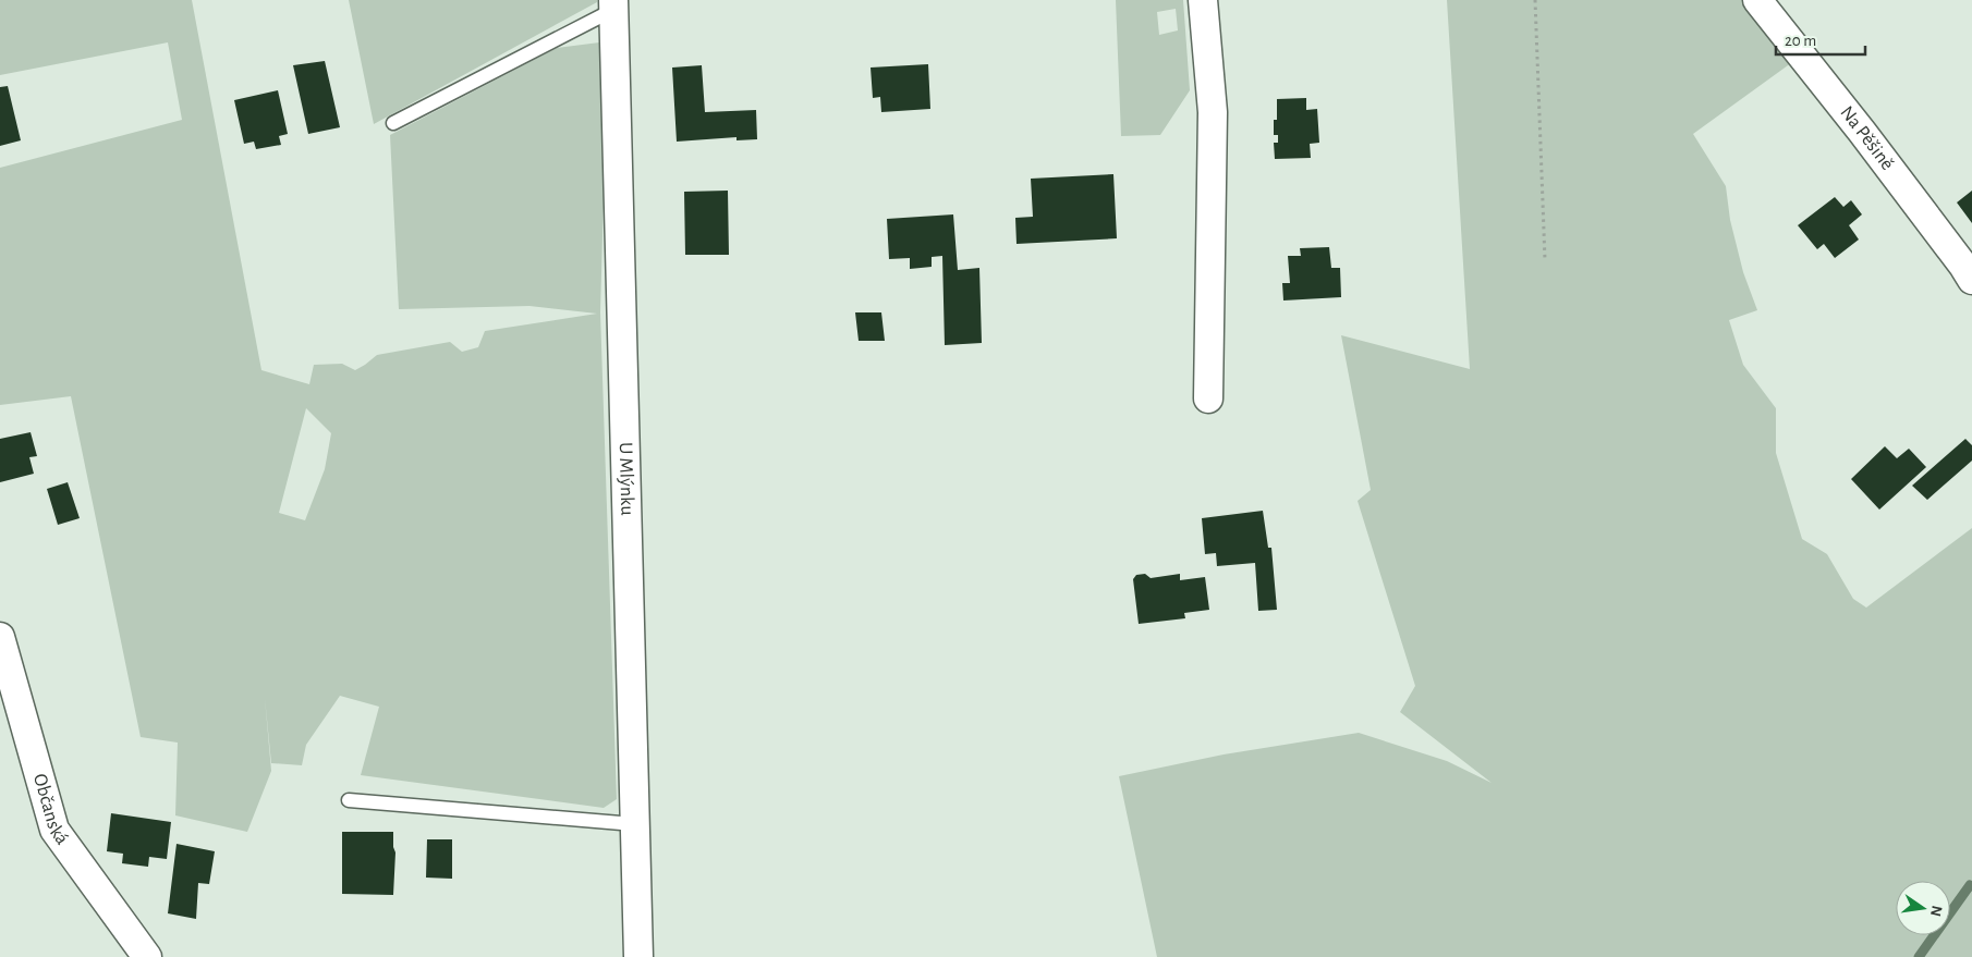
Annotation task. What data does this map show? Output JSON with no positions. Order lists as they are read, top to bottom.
{
  "streets": {
    "street": ["Na Pěšině", "U Mlýnku", "Občanská"]
  },
  "scale_bar": "20 m",
  "north": "right"
}
